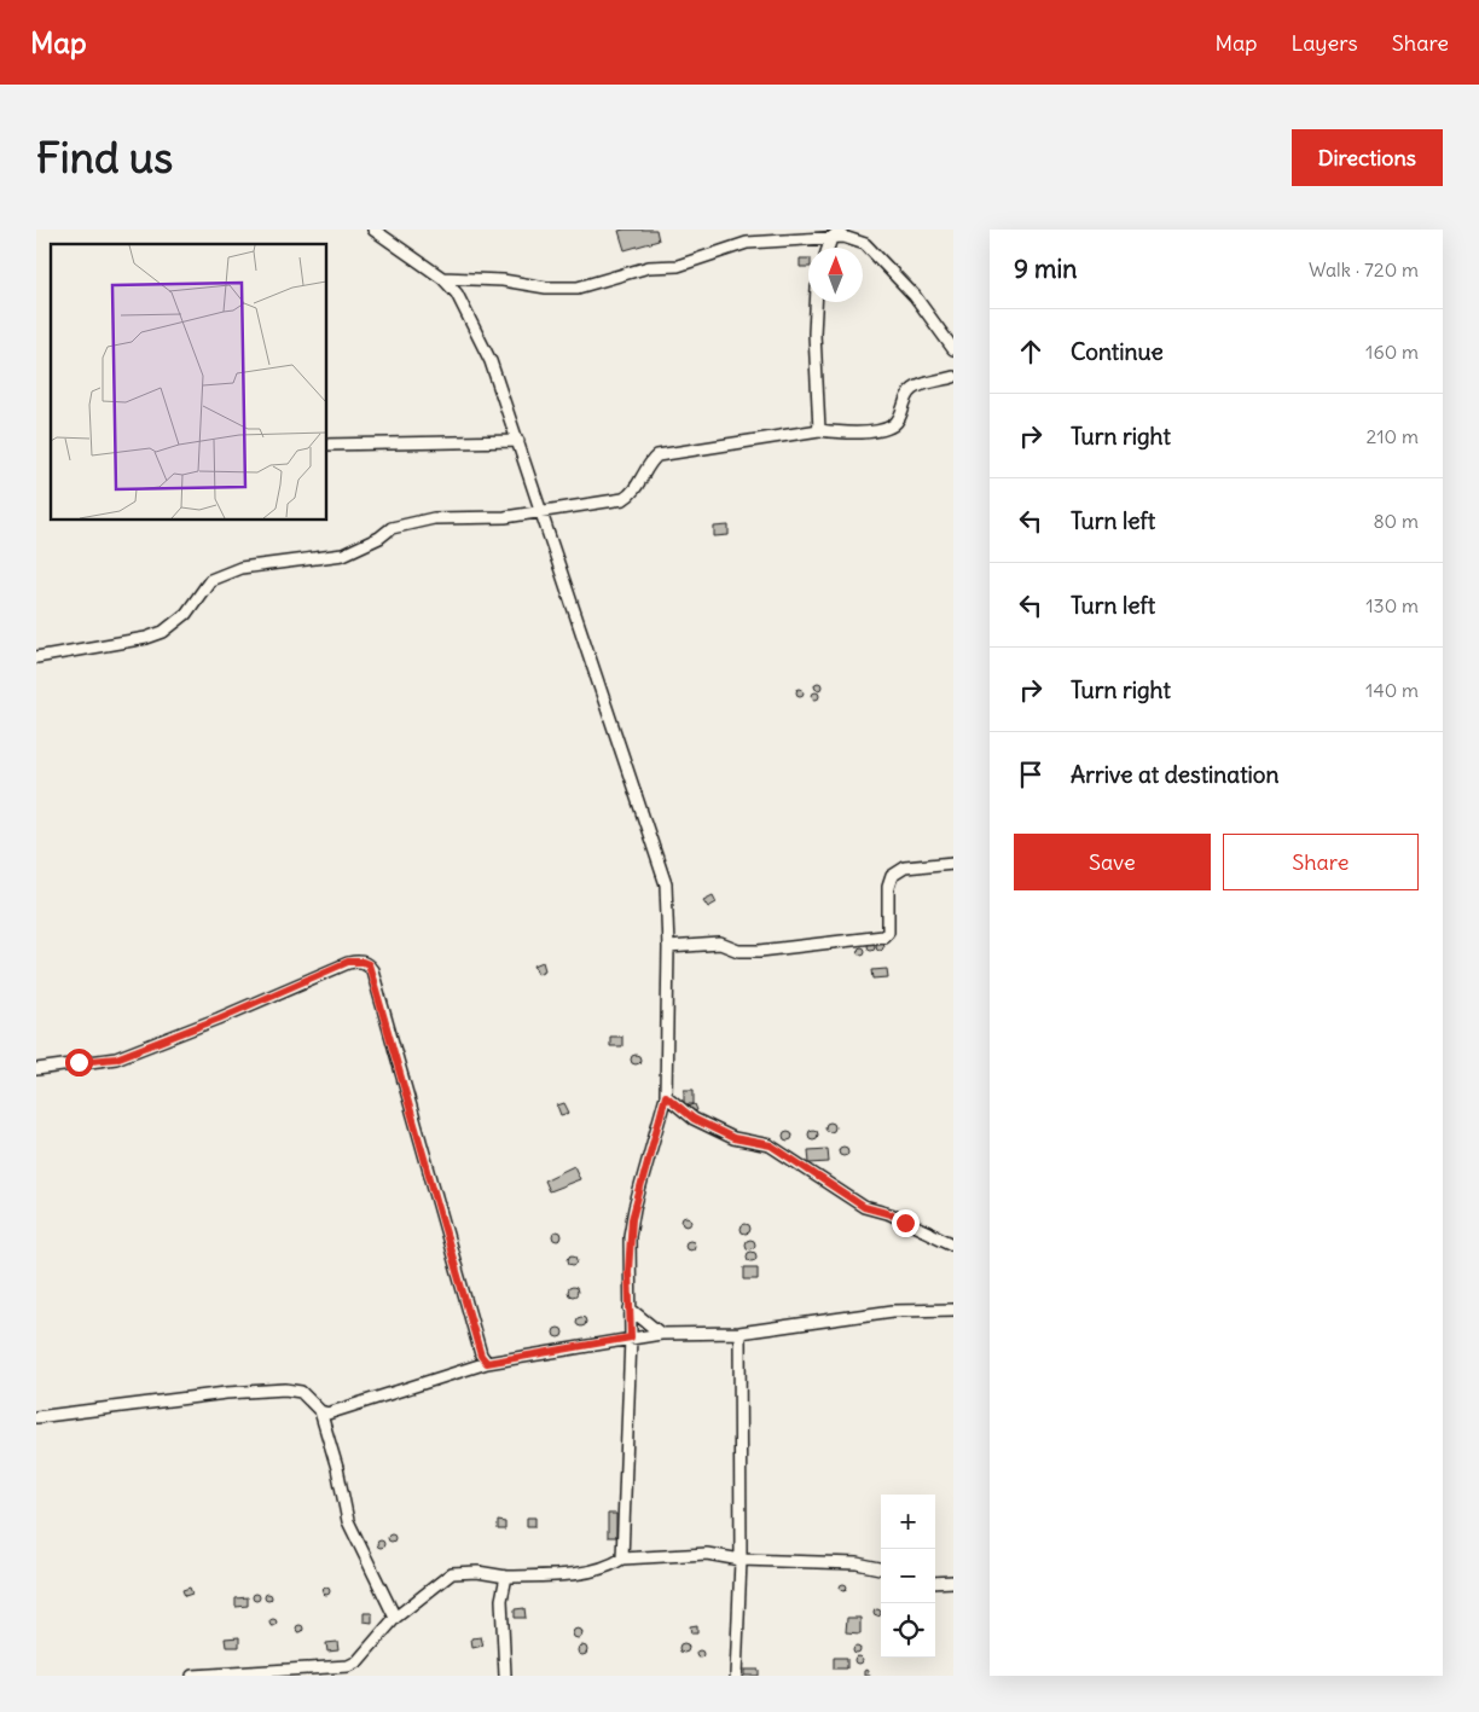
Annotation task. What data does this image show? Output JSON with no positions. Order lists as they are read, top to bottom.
{
  "north": "top",
  "page": {
    "header": "Map",
    "nav": ["Map", "Layers", "Share"],
    "buttons": [
      "Directions",
      ["Save", "Share"]
    ],
    "title": "Find us",
    "heading": ["9 min", "Walk · 720 m"],
    "list": [
      ["Continue", "160 m"],
      ["Turn right", "210 m"],
      ["Turn left", "80 m"],
      ["Turn left", "130 m"],
      ["Turn right", "140 m"],
      "Arrive at destination"
    ],
    "map_buttons": ["+", "−"]
  }
}
